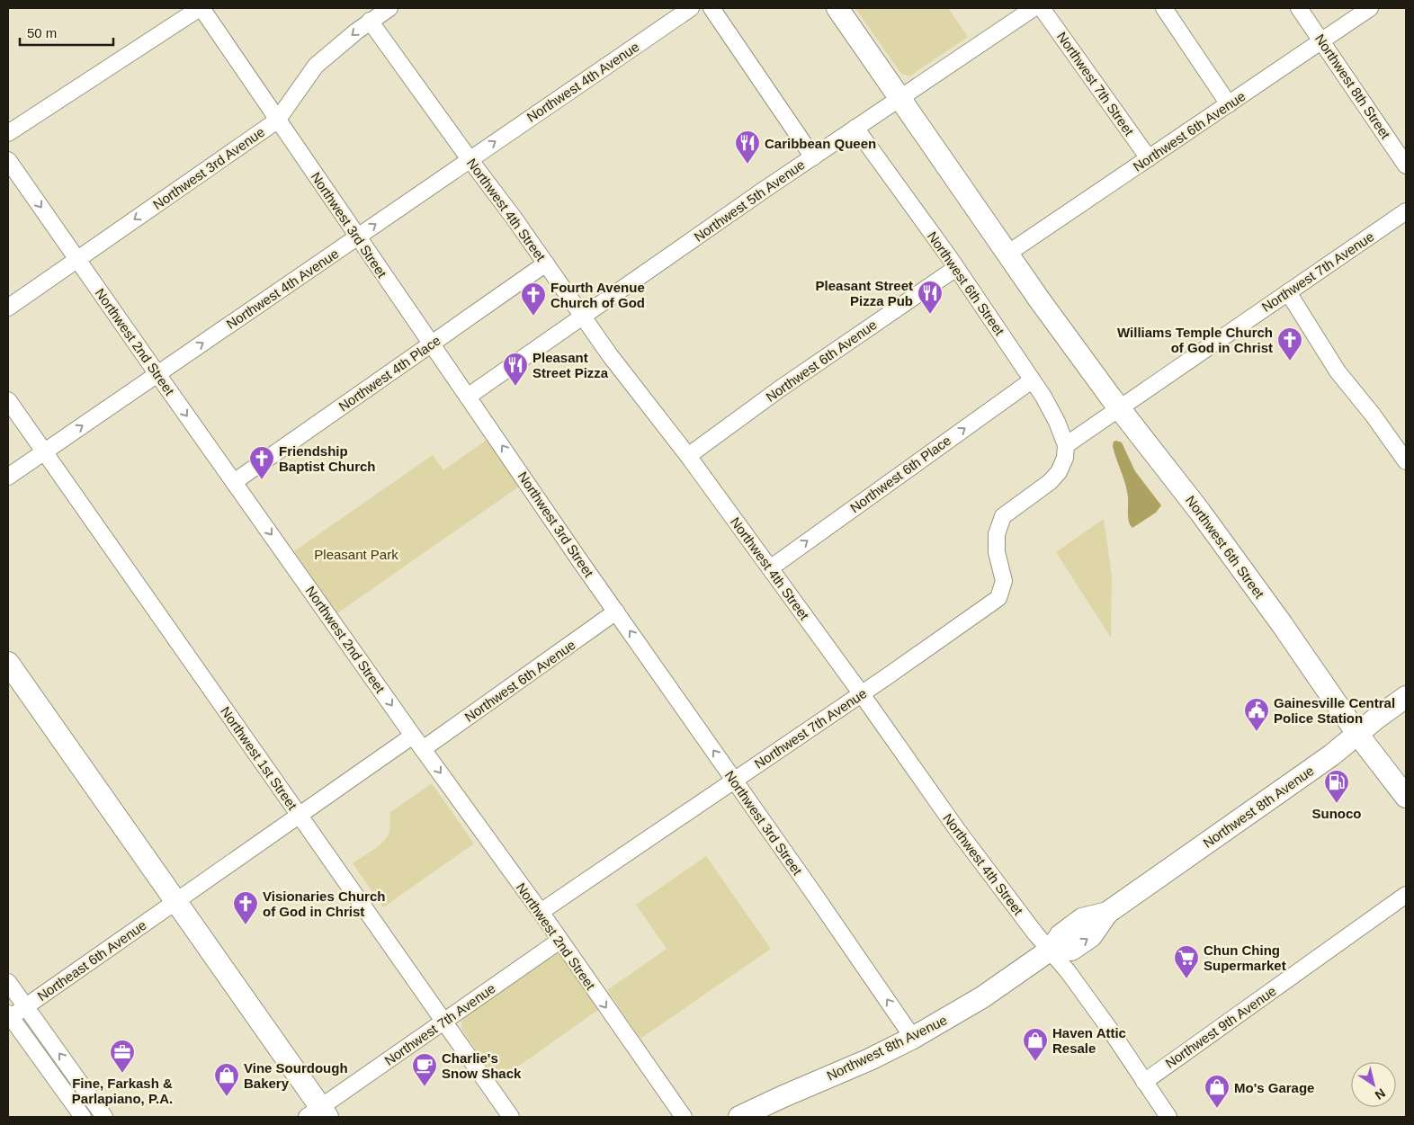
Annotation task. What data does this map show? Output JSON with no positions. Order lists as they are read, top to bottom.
{
  "streets": {
    "main road": ["Northwest 6th Street", "Northwest 8th Avenue"],
    "street": [
      "Northwest 4th Avenue",
      "Northwest 7th Street",
      "Northwest 8th Street",
      "Northwest 6th Avenue",
      "Northwest 3rd Avenue",
      "Northwest 5th Avenue",
      "Northwest 4th Street",
      "Northwest 3rd Street",
      "Northwest 7th Avenue",
      "Northwest 2nd Street",
      "Northwest 4th Place",
      "Northwest 6th Place",
      "Northwest 1st Street",
      "Northeast 6th Avenue",
      "Northwest 9th Avenue"
    ]
  },
  "crossings": [
    ["Northwest 4th Avenue", "Northwest 4th Street"],
    ["Northwest 4th Avenue", "Northwest 3rd Street"],
    ["Northwest 4th Avenue", "Northwest 2nd Street"],
    ["Northwest 4th Avenue", "Northwest 1st Street"],
    ["Northwest 7th Street", "Northwest 6th Avenue"],
    ["Northwest 8th Street", "Northwest 6th Avenue"],
    ["Northwest 6th Avenue", "Northwest 4th Street"],
    ["Northwest 6th Avenue", "Northwest 3rd Street"],
    ["Northwest 6th Avenue", "Northwest 6th Street"],
    ["Northwest 6th Avenue", "Northwest 2nd Street"],
    ["Northwest 3rd Avenue", "Northwest 4th Street"],
    ["Northwest 3rd Avenue", "Northwest 3rd Street"],
    ["Northwest 3rd Avenue", "Northwest 2nd Street"],
    ["Northwest 5th Avenue", "Northwest 4th Street"],
    ["Northwest 5th Avenue", "Northwest 3rd Street"],
    ["Northwest 5th Avenue", "Northwest 6th Street"],
    ["Northwest 4th Street", "Northwest 7th Avenue"],
    ["Northwest 4th Street", "Northwest 4th Place"],
    ["Northwest 4th Street", "Northwest 6th Place"],
    ["Northwest 4th Street", "Northwest 8th Avenue"],
    ["Northwest 4th Street", "Northwest 9th Avenue"],
    ["Northwest 3rd Street", "Northwest 7th Avenue"],
    ["Northwest 3rd Street", "Northwest 4th Place"],
    ["Northwest 3rd Street", "Northwest 8th Avenue"],
    ["Northwest 7th Avenue", "Northwest 6th Street"],
    ["Northwest 7th Avenue", "Northwest 2nd Street"],
    ["Northwest 7th Avenue", "Northwest 1st Street"],
    ["Northwest 6th Street", "Northwest 6th Place"],
    ["Northwest 6th Street", "Northwest 8th Avenue"],
    ["Northwest 2nd Street", "Northwest 4th Place"]
  ],
  "one_way": [
    "Northwest 4th Avenue",
    "Northwest 3rd Street",
    "Northwest 2nd Street",
    "Northwest 6th Place"
  ],
  "parks": ["Pleasant Park"],
  "places": {
    "restaurant": ["Caribbean Queen", "Pleasant Street Pizza Pub", "Pleasant Street Pizza"],
    "church": [
      "Fourth Avenue Church of God",
      "Williams Temple Church of God in Christ",
      "Friendship Baptist Church",
      "Visionaries Church of God in Christ"
    ],
    "public building": ["Gainesville Central Police Station"],
    "fuel station": ["Sunoco"],
    "supermarket": ["Chun Ching Supermarket"],
    "shop": ["Haven Attic Resale", "Vine Sourdough Bakery", "Mo's Garage"],
    "office": ["Fine, Farkash & Parlapiano, P.A."],
    "cafe": ["Charlie's Snow Shack"]
  },
  "scale_bar": "50 m",
  "north": "bottom right"
}
